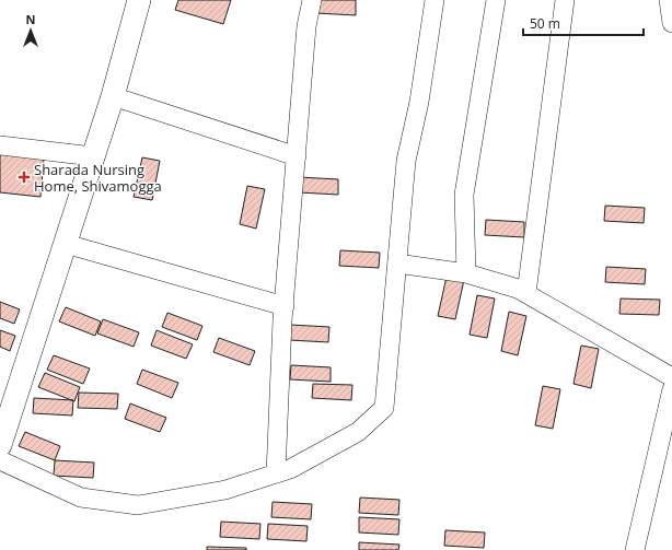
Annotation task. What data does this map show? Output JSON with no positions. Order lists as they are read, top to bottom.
{
  "places": {
    "health": ["Sharada Nursing Home, Shivamogga"]
  },
  "scale_bar": "50 m",
  "north": "top"
}
